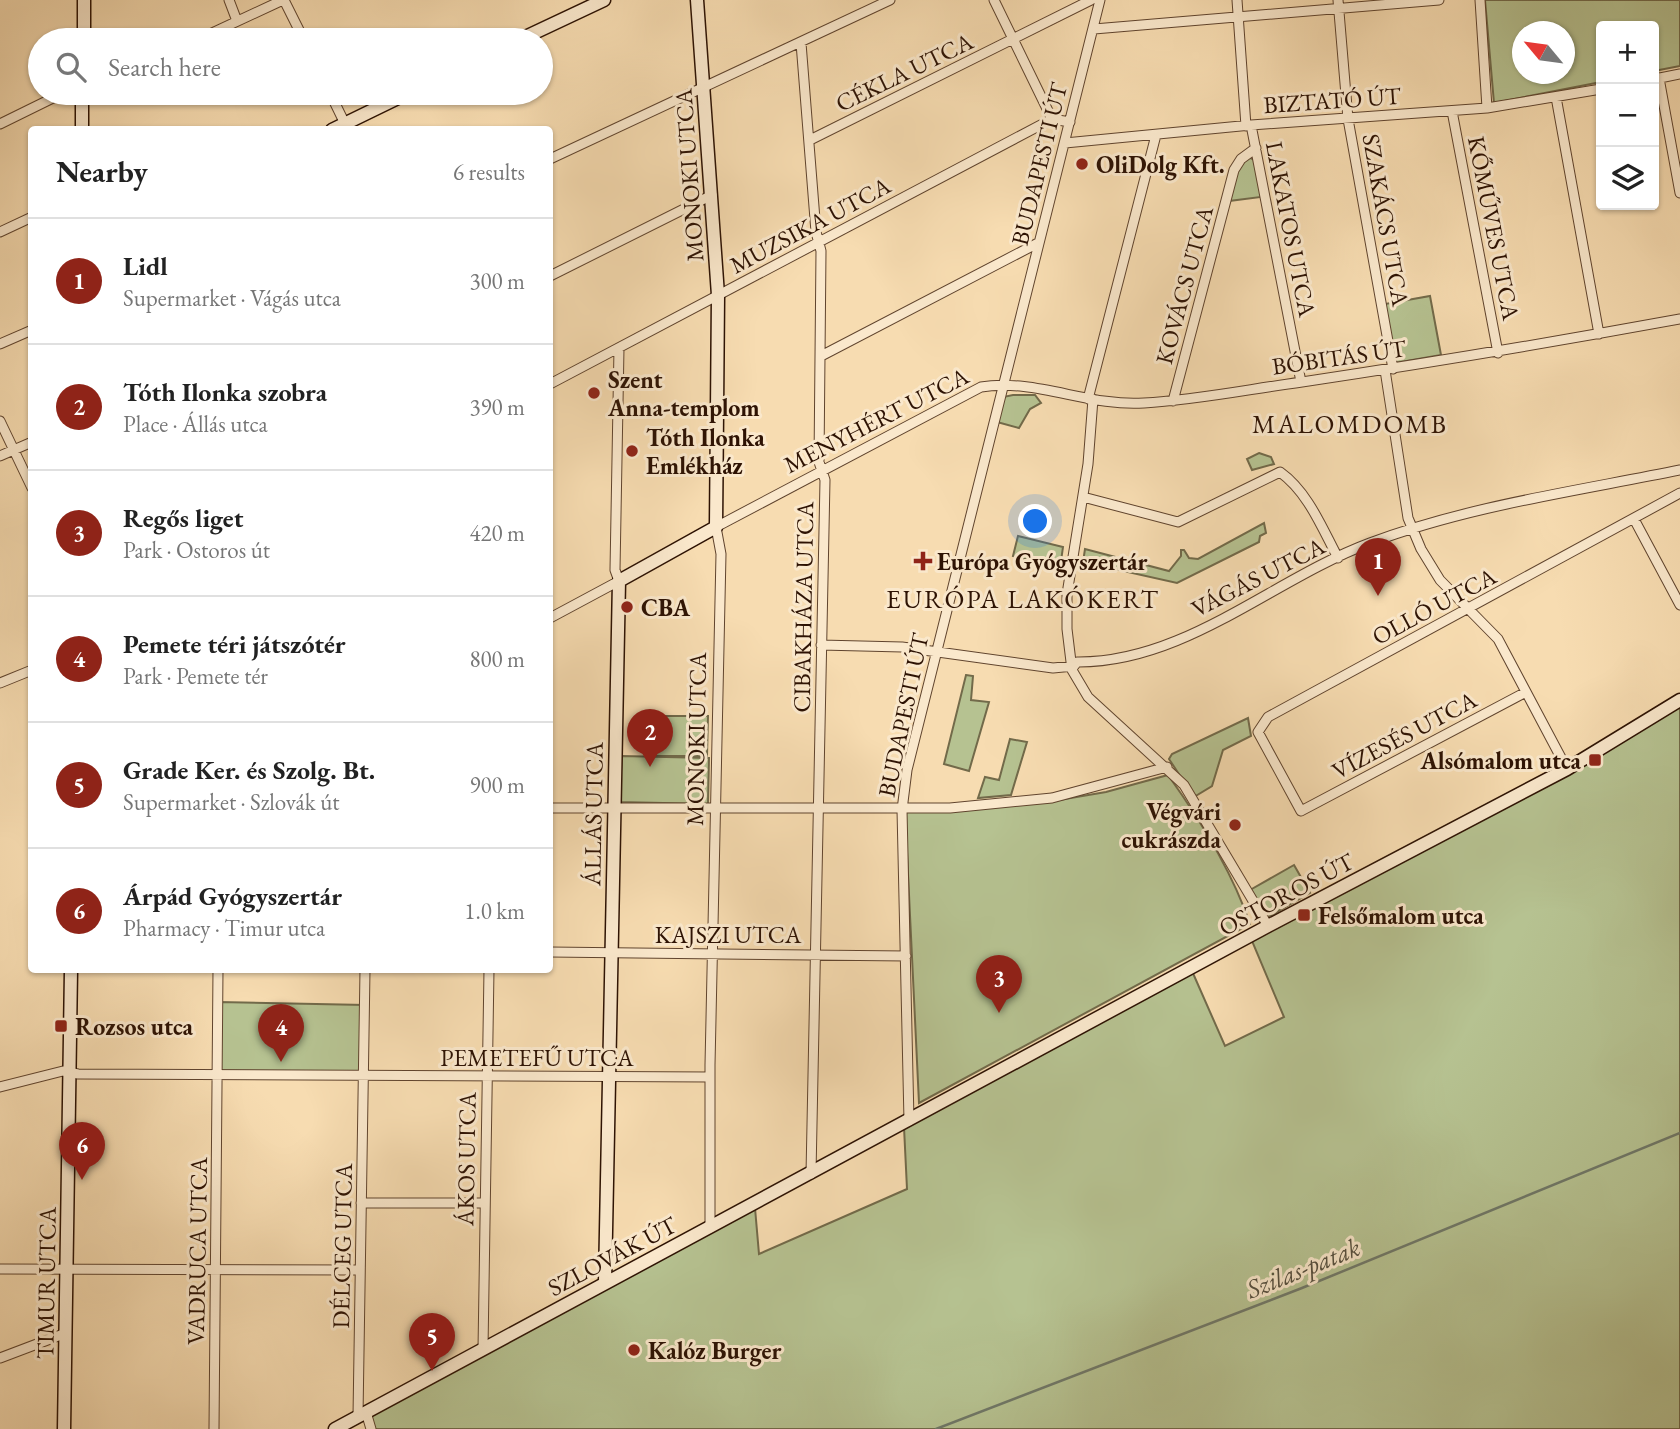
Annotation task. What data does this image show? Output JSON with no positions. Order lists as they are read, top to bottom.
{
  "streets": {
    "street": [
      "CÉKLA UTCA",
      "BIZTATÓ ÚT",
      "BUDAPESTI ÚT",
      "MONOKI UTCA",
      "SZAKÁCS UTCA",
      "MUZSIKA UTCA",
      "KŐMŰVES UTCA",
      "LAKATOS UTCA",
      "KOVÁCS UTCA",
      "BÓBITÁS ÚT",
      "MENYHÉRT UTCA",
      "VÁGÁS UTCA",
      "OLLÓ UTCA",
      "CIBAKHÁZA UTCA",
      "VÍZESÉS UTCA",
      "ÁLLÁS UTCA",
      "OSTOROS ÚT",
      "KAJSZI UTCA",
      "PEMETEFŰ UTCA",
      "ÁKOS UTCA",
      "DÉLCEG UTCA",
      "VADRUCA UTCA",
      "SZLOVÁK ÚT",
      "TIMUR UTCA"
    ]
  },
  "crossings": [
    ["CÉKLA UTCA", "CIBAKHÁZA UTCA"],
    ["BIZTATÓ ÚT", "BUDAPESTI ÚT"],
    ["BIZTATÓ ÚT", "SZAKÁCS UTCA"],
    ["BIZTATÓ ÚT", "KŐMŰVES UTCA"],
    ["BIZTATÓ ÚT", "LAKATOS UTCA"],
    ["BUDAPESTI ÚT", "BÓBITÁS ÚT"],
    ["BUDAPESTI ÚT", "MENYHÉRT UTCA"],
    ["BUDAPESTI ÚT", "VÁGÁS UTCA"],
    ["BUDAPESTI ÚT", "OSTOROS ÚT"],
    ["BUDAPESTI ÚT", "KAJSZI UTCA"],
    ["BUDAPESTI ÚT", "SZLOVÁK ÚT"],
    ["MONOKI UTCA", "MUZSIKA UTCA"],
    ["MONOKI UTCA", "MENYHÉRT UTCA"],
    ["MONOKI UTCA", "KAJSZI UTCA"],
    ["MONOKI UTCA", "PEMETEFŰ UTCA"],
    ["MONOKI UTCA", "SZLOVÁK ÚT"],
    ["SZAKÁCS UTCA", "BÓBITÁS ÚT"],
    ["MUZSIKA UTCA", "CIBAKHÁZA UTCA"],
    ["MUZSIKA UTCA", "ÁLLÁS UTCA"],
    ["KŐMŰVES UTCA", "BÓBITÁS ÚT"],
    ["LAKATOS UTCA", "KOVÁCS UTCA"],
    ["LAKATOS UTCA", "BÓBITÁS ÚT"],
    ["KOVÁCS UTCA", "BÓBITÁS ÚT"],
    ["BÓBITÁS ÚT", "MENYHÉRT UTCA"],
    ["MENYHÉRT UTCA", "CIBAKHÁZA UTCA"],
    ["MENYHÉRT UTCA", "ÁLLÁS UTCA"],
    ["VÁGÁS UTCA", "CIBAKHÁZA UTCA"],
    ["OLLÓ UTCA", "VÍZESÉS UTCA"],
    ["CIBAKHÁZA UTCA", "KAJSZI UTCA"],
    ["CIBAKHÁZA UTCA", "SZLOVÁK ÚT"],
    ["ÁLLÁS UTCA", "KAJSZI UTCA"],
    ["ÁLLÁS UTCA", "PEMETEFŰ UTCA"],
    ["ÁLLÁS UTCA", "SZLOVÁK ÚT"],
    ["OSTOROS ÚT", "SZLOVÁK ÚT"],
    ["PEMETEFŰ UTCA", "ÁKOS UTCA"],
    ["PEMETEFŰ UTCA", "DÉLCEG UTCA"],
    ["PEMETEFŰ UTCA", "VADRUCA UTCA"],
    ["ÁKOS UTCA", "SZLOVÁK ÚT"],
    ["DÉLCEG UTCA", "SZLOVÁK ÚT"]
  ],
  "districts": ["MALOMDOMB", "EURÓPA LAKÓKERT"],
  "water": ["Szilas-patak"],
  "places": {
    "other": [
      "OliDolg Kft.",
      "Szent Anna-templom",
      "Tóth Ilonka Emlékház",
      "CBA",
      "Végvári cukrászda",
      "Kalóz Burger"
    ],
    "health": ["Európa Gyógyszertár"],
    "transit": ["Alsómalom utca", "Felsőmalom utca", "Rozsos utca"]
  },
  "north": "top left",
  "page": {
    "map_buttons": ["+", "−"],
    "search": "Search here",
    "heading": ["Nearby", "6 results"],
    "list": [
      {
        "mark": "1",
        "name": "Lidl",
        "note": "Supermarket · Vágás utca",
        "value": "300 m"
      },
      {
        "mark": "2",
        "name": "Tóth Ilonka szobra",
        "note": "Place · Állás utca",
        "value": "390 m"
      },
      {
        "mark": "3",
        "name": "Regős liget",
        "note": "Park · Ostoros út",
        "value": "420 m"
      },
      {
        "mark": "4",
        "name": "Pemete téri játszótér",
        "note": "Park · Pemete tér",
        "value": "800 m"
      },
      {
        "mark": "5",
        "name": "Grade Ker. és Szolg. Bt.",
        "note": "Supermarket · Szlovák út",
        "value": "900 m"
      },
      {
        "mark": "6",
        "name": "Árpád Gyógyszertár",
        "note": "Pharmacy · Timur utca",
        "value": "1.0 km"
      }
    ],
    "pins": [
      "1",
      "2",
      "3",
      "4",
      "6",
      "5"
    ]
  }
}
